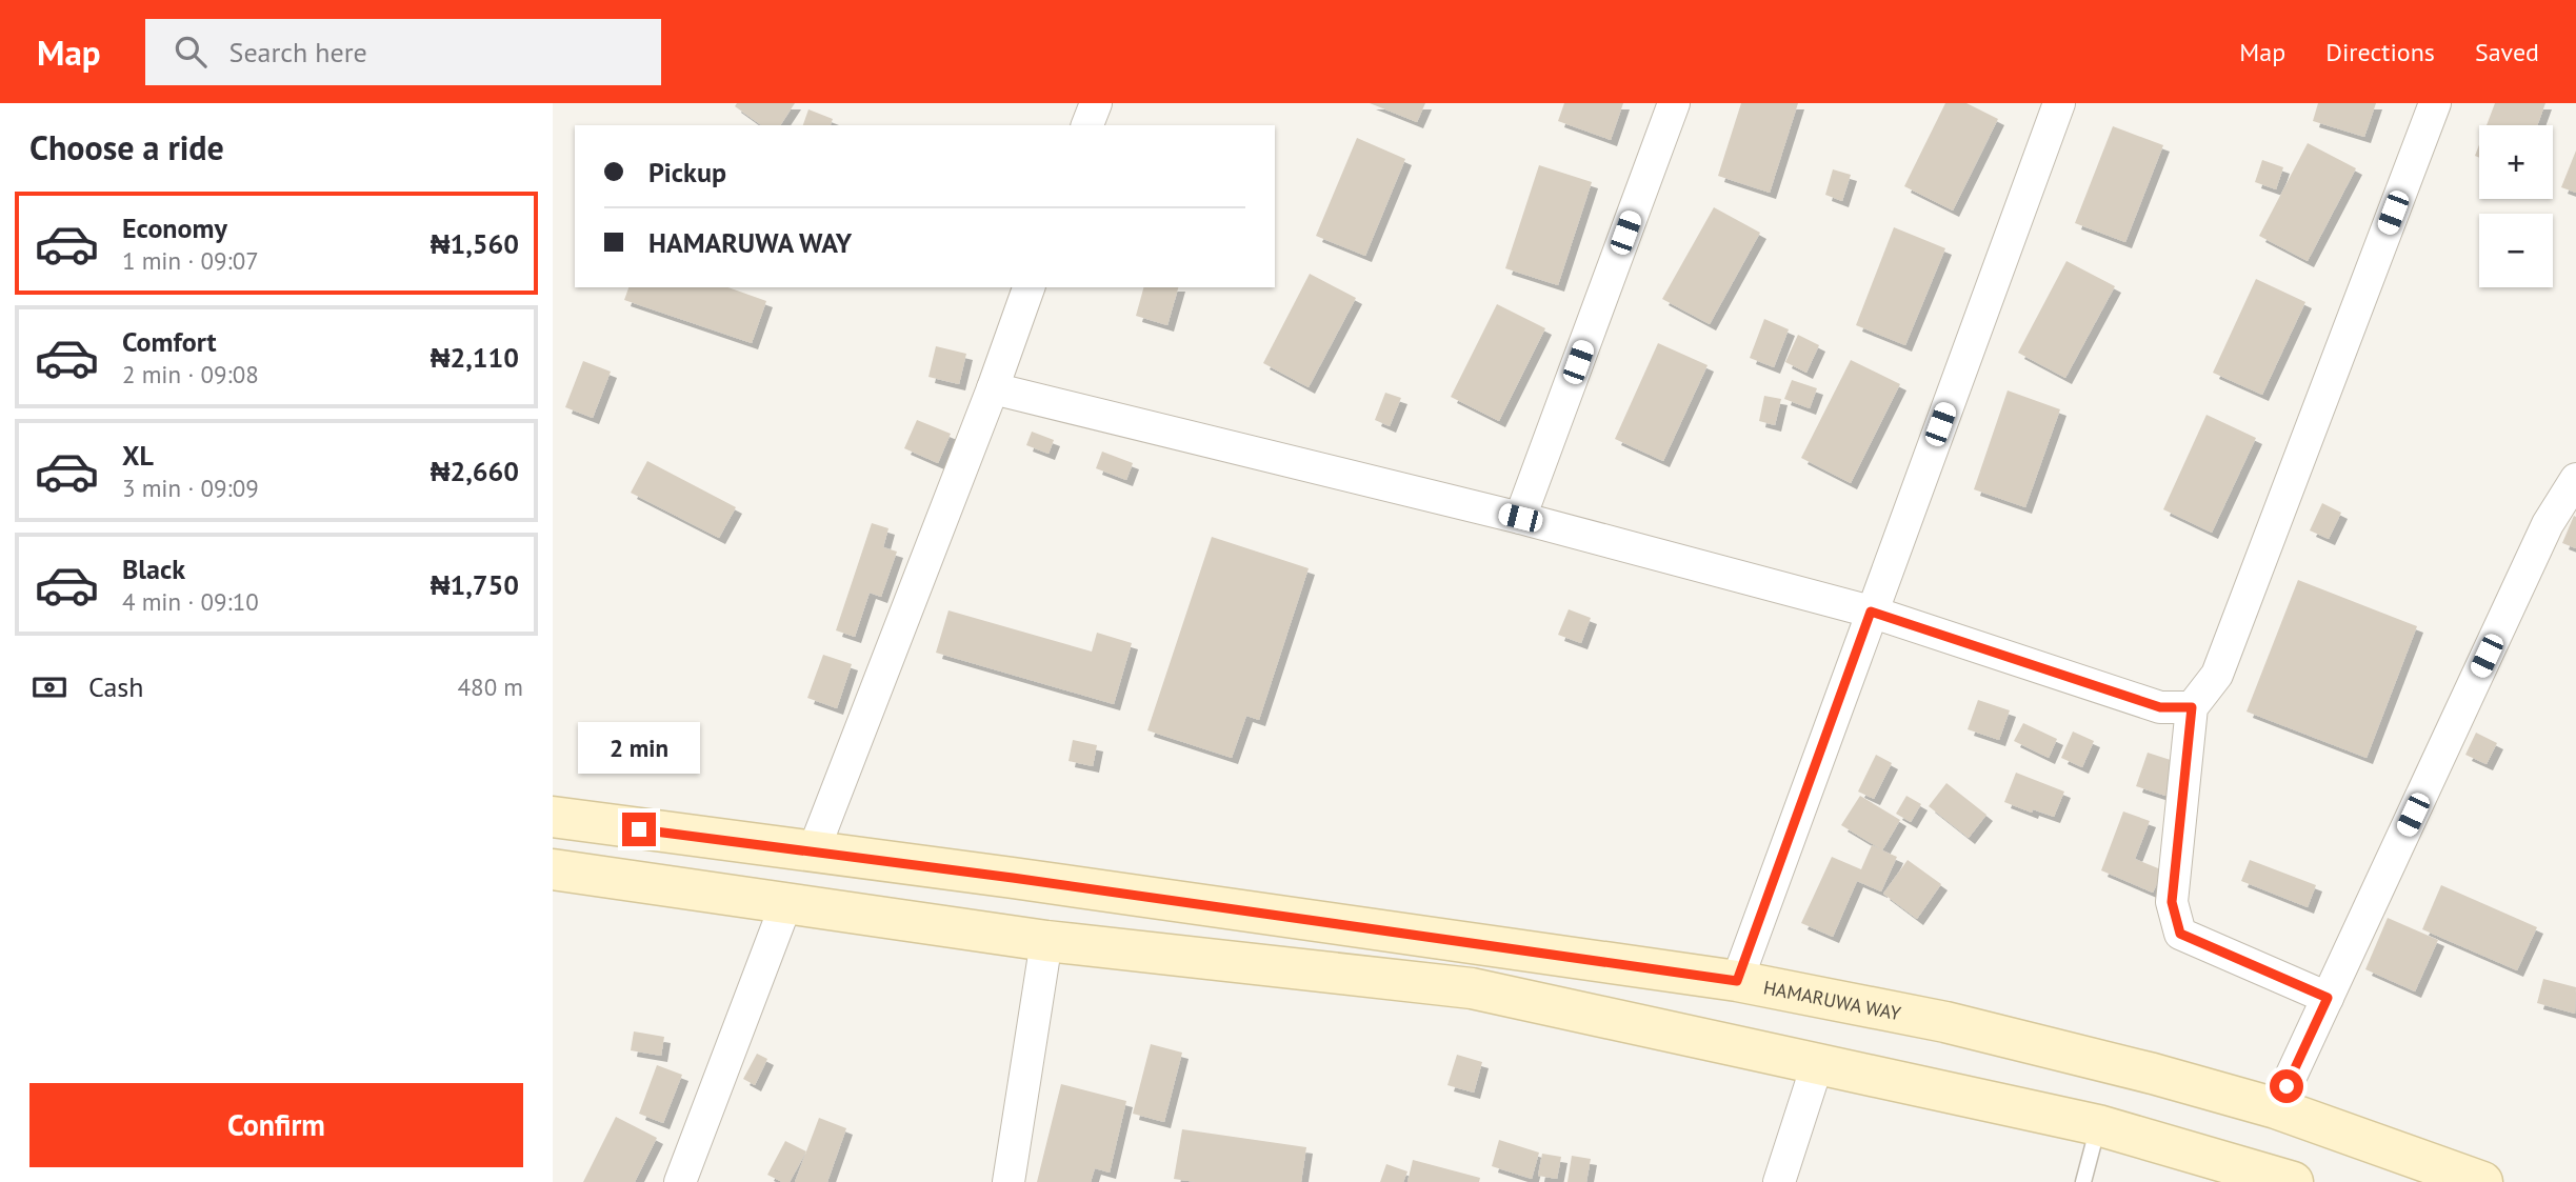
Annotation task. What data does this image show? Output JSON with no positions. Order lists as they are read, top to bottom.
{
  "streets": {
    "main road": ["HAMARUWA WAY"]
  },
  "page": {
    "header": "Map",
    "search": "Search here",
    "nav": ["Map", "Directions", "Saved"],
    "heading": "Choose a ride",
    "map_buttons": ["+", "−"],
    "banner": ["Pickup", "HAMARUWA WAY"],
    "list": [
      {
        "name": "Economy",
        "note": "1 min · 09:07",
        "value": "₦1,560"
      },
      {
        "name": "Comfort",
        "note": "2 min · 09:08",
        "value": "₦2,110"
      },
      {
        "name": "XL",
        "note": "3 min · 09:09",
        "value": "₦2,660"
      },
      {
        "name": "Black",
        "note": "4 min · 09:10",
        "value": "₦1,750"
      }
    ],
    "pay": ["Cash", "480 m"],
    "bubble": "2 min",
    "buttons": "Confirm"
  }
}
